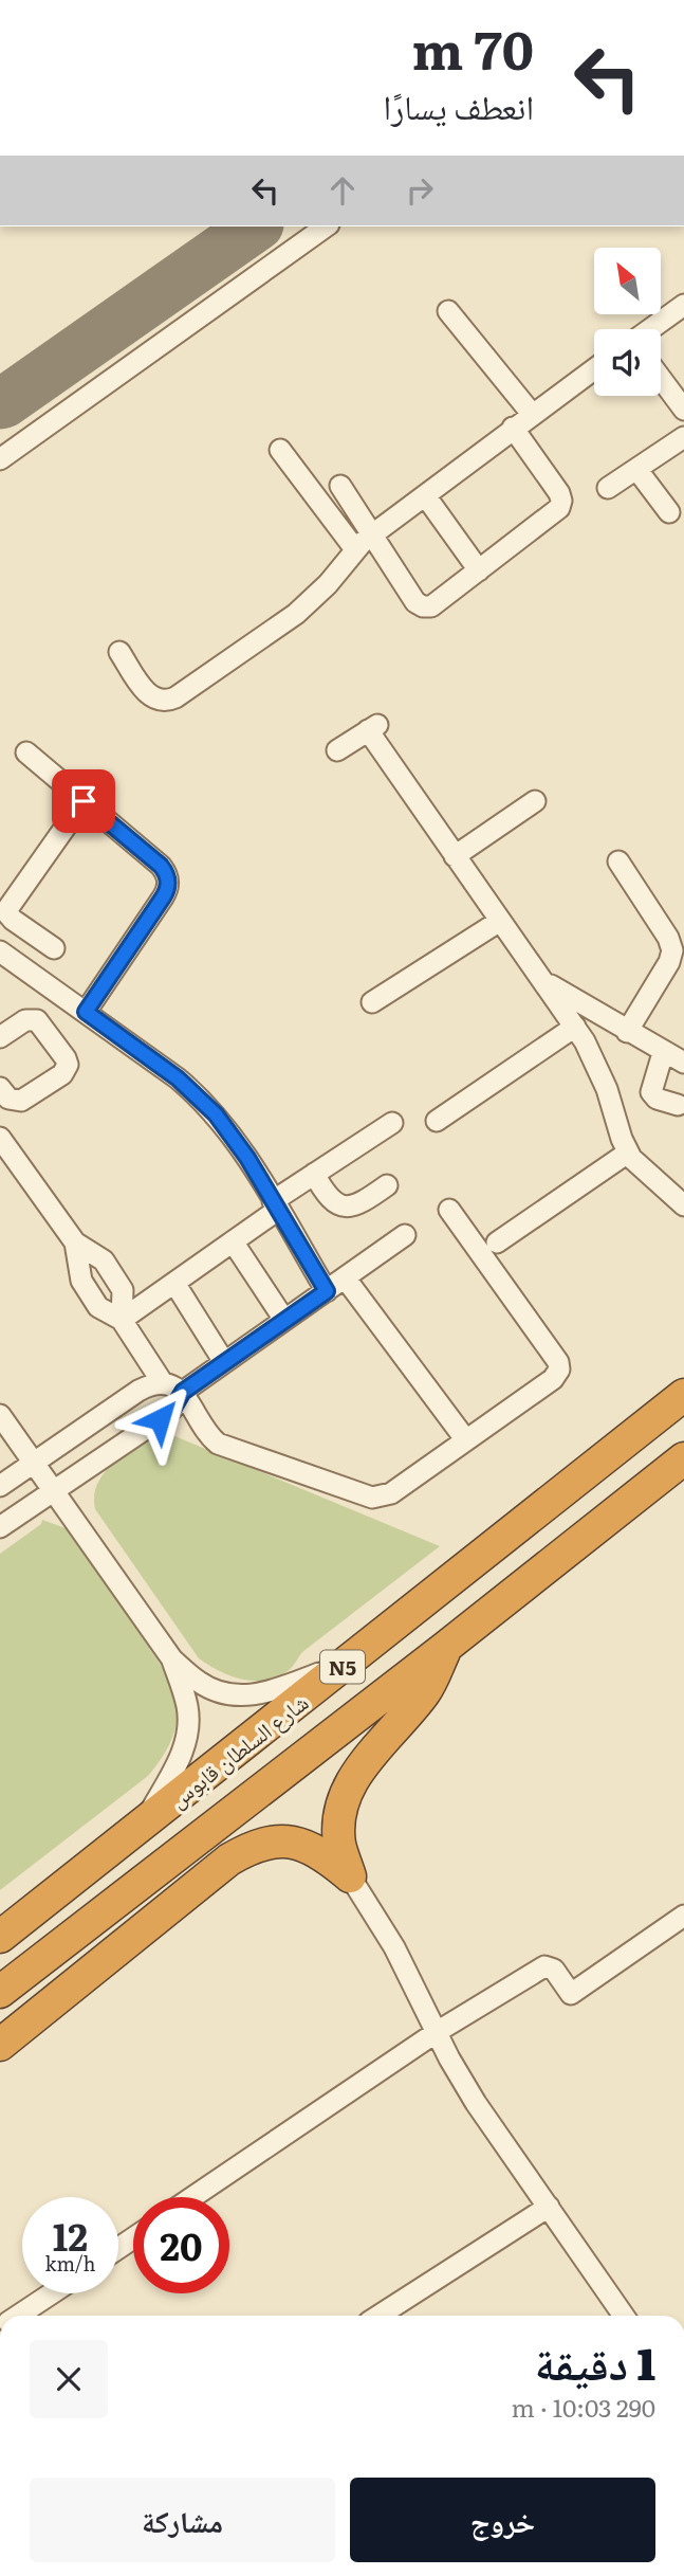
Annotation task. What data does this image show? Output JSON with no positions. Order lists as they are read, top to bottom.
{
  "streets": {
    "highway": ["N5", "شارع السلطان قابوس"]
  },
  "north": "top left",
  "page": {
    "turn": ["70 m", "انعطف يسارًا"],
    "speed": "12 km/h",
    "limit": "20",
    "heading": ["1 دقيقة", "290 m · 10:03"],
    "buttons": ["خروج", "مشاركة"]
  }
}
